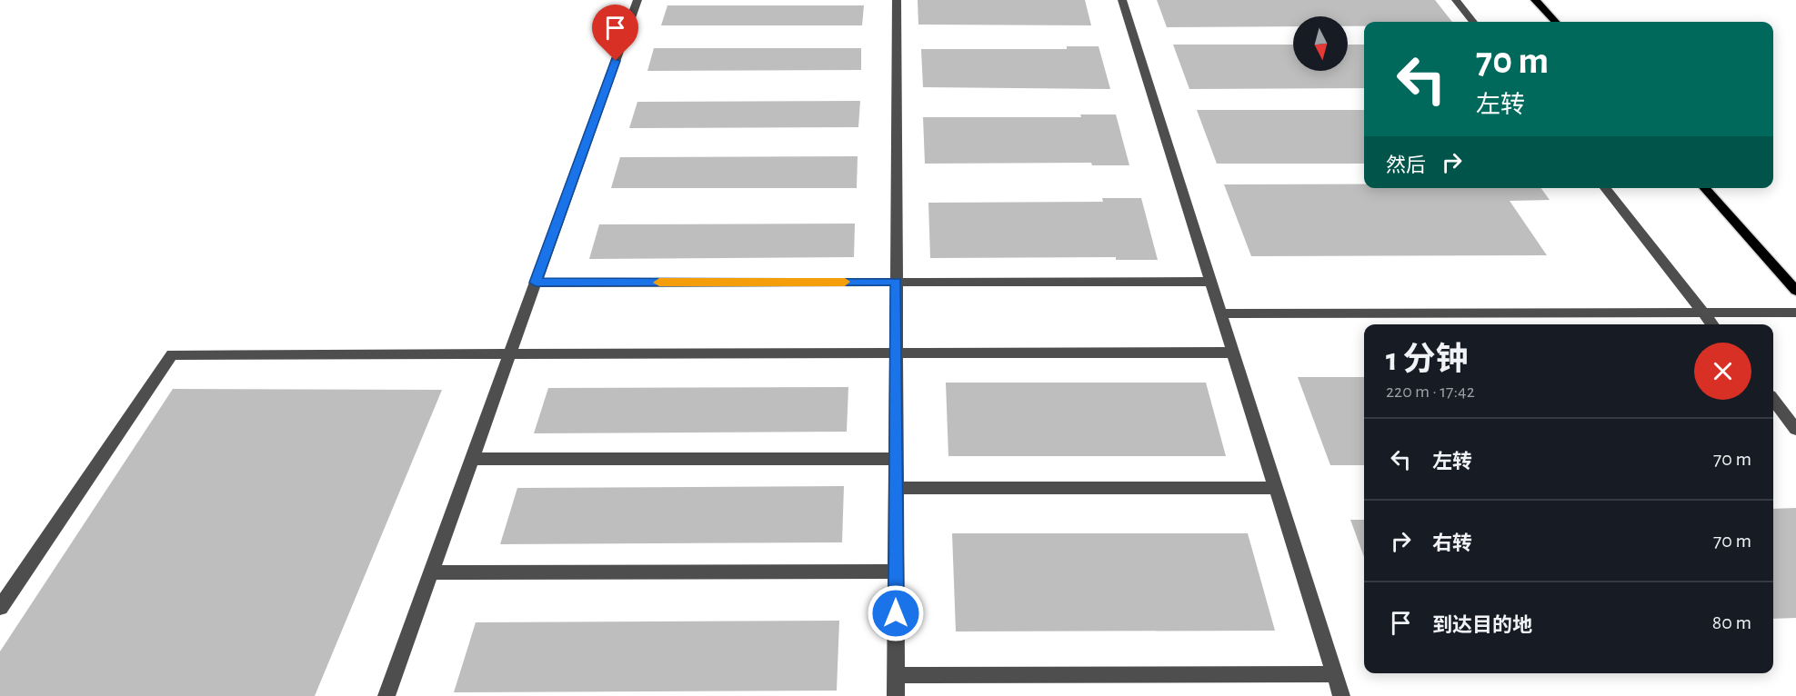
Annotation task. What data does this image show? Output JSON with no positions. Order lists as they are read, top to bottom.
{
  "north": "bottom",
  "page": {
    "turn": ["70 m", "左转"],
    "then": "然后",
    "heading": ["1 分钟", "220 m · 17:42"],
    "list": [
      {
        "name": "左转",
        "value": "70 m"
      },
      {
        "name": "右转",
        "value": "70 m"
      },
      {
        "name": "到达目的地",
        "value": "80 m"
      }
    ]
  }
}
